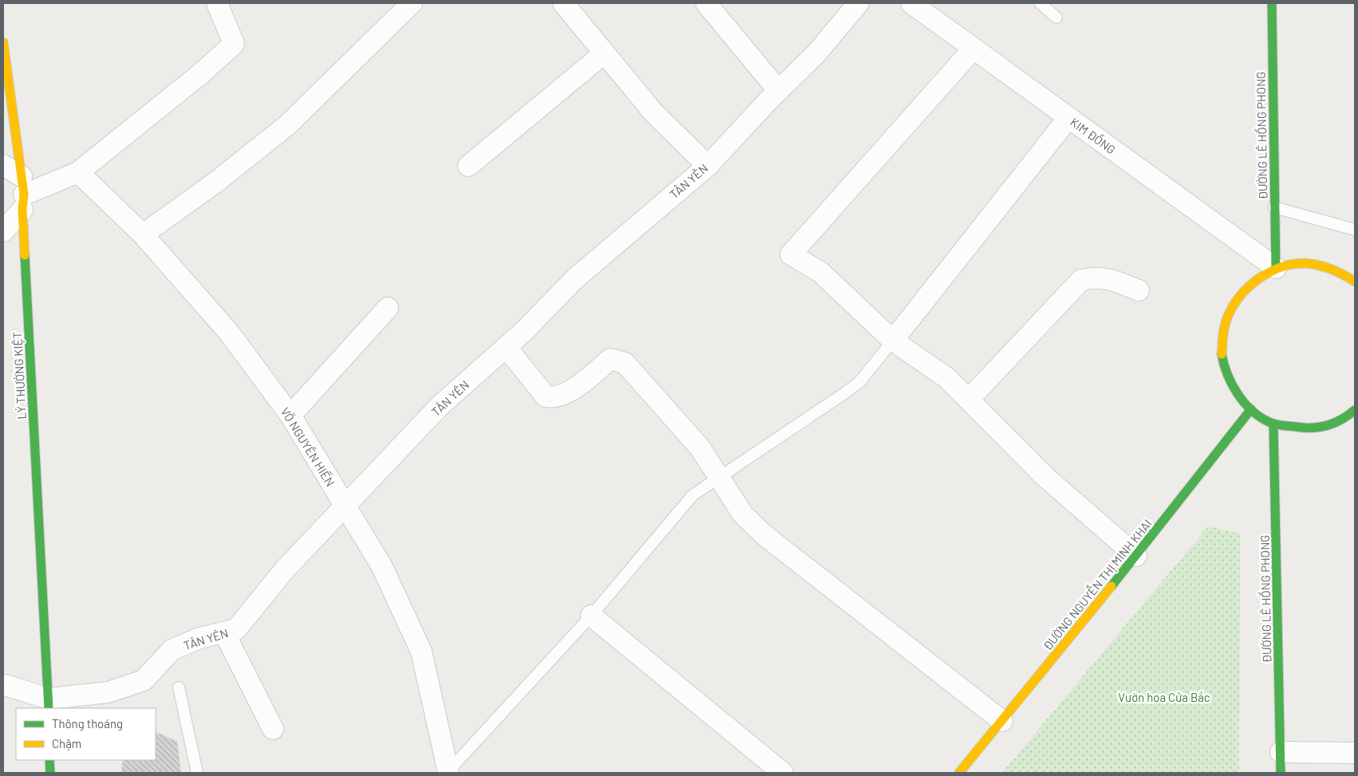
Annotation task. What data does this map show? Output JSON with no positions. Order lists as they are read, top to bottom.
{
  "streets": {
    "main road": ["ĐƯỜNG LÊ HỒNG PHONG", "LÝ THƯỜNG KIỆT", "ĐƯỜNG NGUYỄN THỊ MINH KHAI"],
    "street": ["KIM ĐỒNG", "TÂN YÊN", "VÕ NGUYÊN HIẾN"]
  },
  "crossings": [
    ["KIM ĐỒNG", "ĐƯỜNG LÊ HỒNG PHONG"],
    ["TÂN YÊN", "LÝ THƯỜNG KIỆT"],
    ["TÂN YÊN", "VÕ NGUYÊN HIẾN"]
  ],
  "parks": ["Vườn hoa Cửa Bắc"],
  "legend": ["Thông thoáng", "Chậm"]
}
